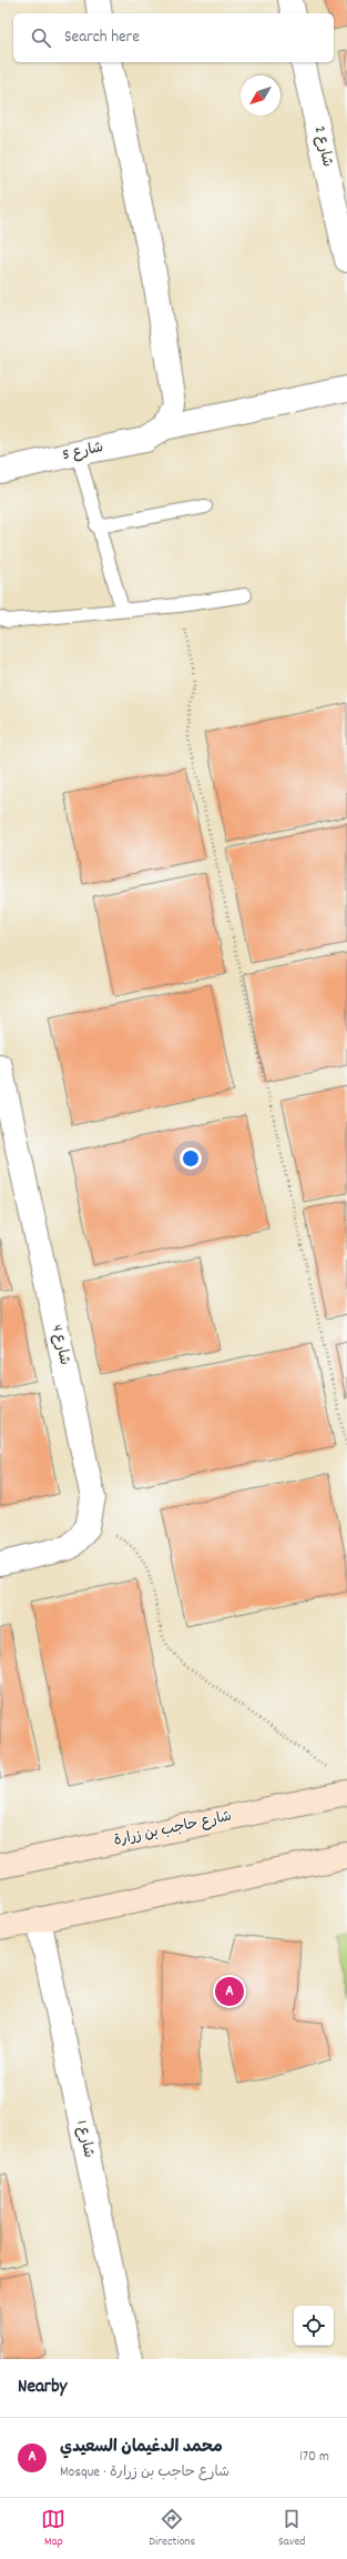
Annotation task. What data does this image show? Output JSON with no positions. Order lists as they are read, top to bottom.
{
  "streets": {
    "street": [
      "شارع 2",
      "شارع 5",
      "شارع 4",
      "شارع حاجب بن زرارة",
      "شارع 1"
    ]
  },
  "north": "bottom left",
  "page": {
    "search": "Search here",
    "pins": "A",
    "heading": "Nearby",
    "list": [
      {
        "mark": "A",
        "name": "محمد الدغيمان السعيدي",
        "note": "Mosque · شارع حاجب بن زرارة",
        "value": "170 m"
      }
    ],
    "nav": ["Map", "Directions", "Saved"]
  }
}
